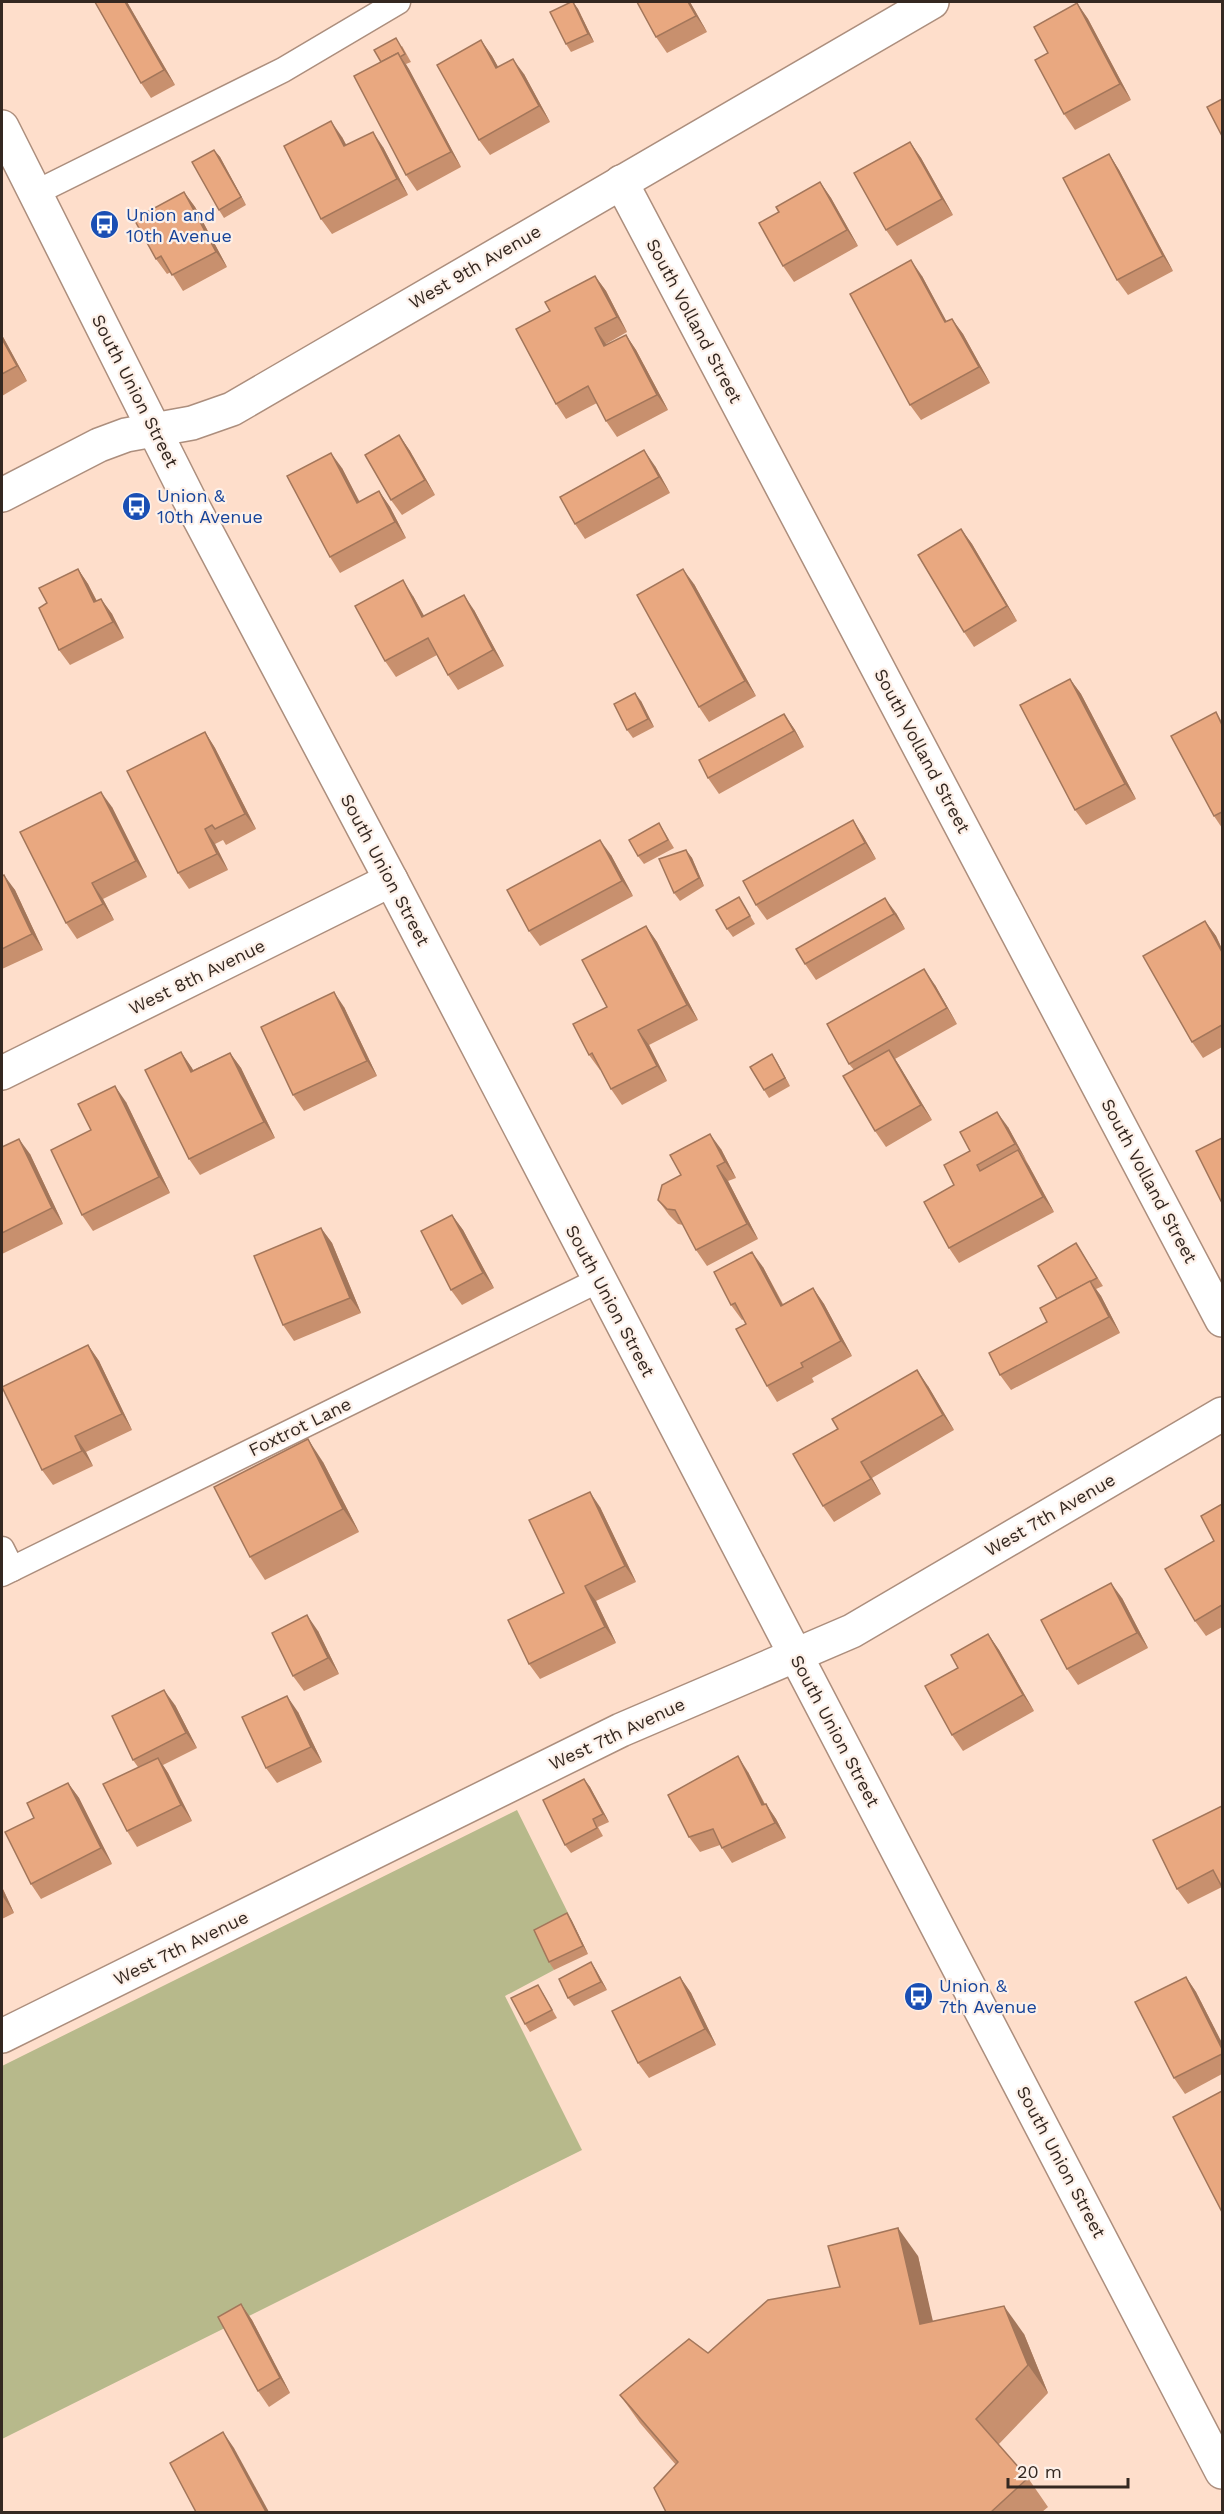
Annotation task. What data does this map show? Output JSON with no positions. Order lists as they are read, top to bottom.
{
  "streets": {
    "street": [
      "West 9th Avenue",
      "South Volland Street",
      "South Union Street",
      "West 8th Avenue",
      "West 7th Avenue"
    ],
    "lane": ["Foxtrot Lane"]
  },
  "crossings": [
    ["West 9th Avenue", "South Volland Street"],
    ["West 9th Avenue", "South Union Street"],
    ["South Union Street", "West 8th Avenue"],
    ["South Union Street", "Foxtrot Lane"],
    ["South Union Street", "West 7th Avenue"]
  ],
  "places": {
    "bus stop": ["Union and 10th Avenue", "Union & 10th Avenue", "Union & 7th Avenue"]
  },
  "scale_bar": "20 m"
}
